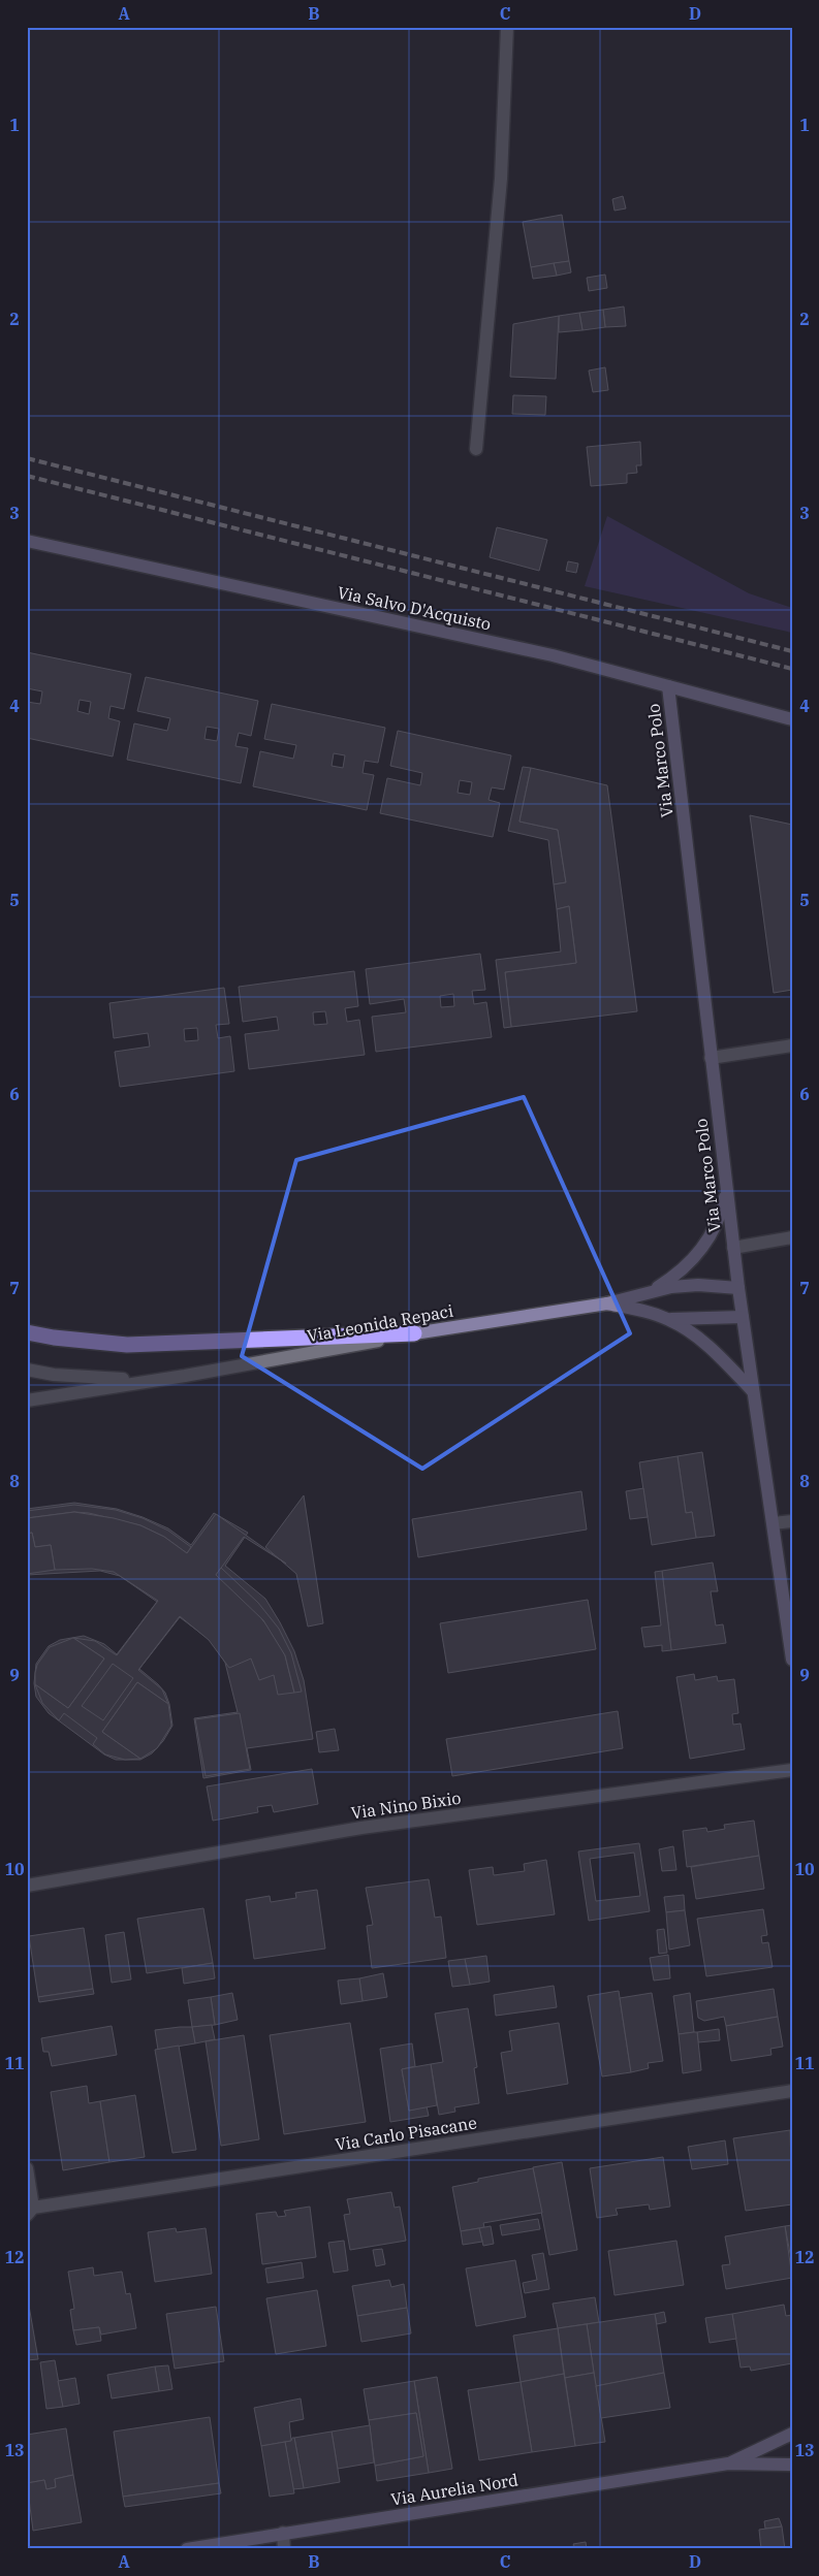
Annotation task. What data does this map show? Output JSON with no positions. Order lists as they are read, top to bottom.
{
  "streets": {
    "street": [
      "Via Salvo D'Acquisto",
      "Via Marco Polo",
      "Via Leonida Repaci",
      "Via Nino Bixio",
      "Via Carlo Pisacane",
      "Via Aurelia Nord"
    ]
  },
  "crossings": [
    ["Via Salvo D'Acquisto", "Via Marco Polo"],
    ["Via Marco Polo", "Via Leonida Repaci"]
  ],
  "grid": {
    "columns": [
      "A",
      "B",
      "C",
      "D"
    ],
    "rows": [
      "1",
      "2",
      "3",
      "4",
      "5",
      "6",
      "7",
      "8",
      "9",
      "10",
      "11",
      "12",
      "13"
    ]
  }
}
